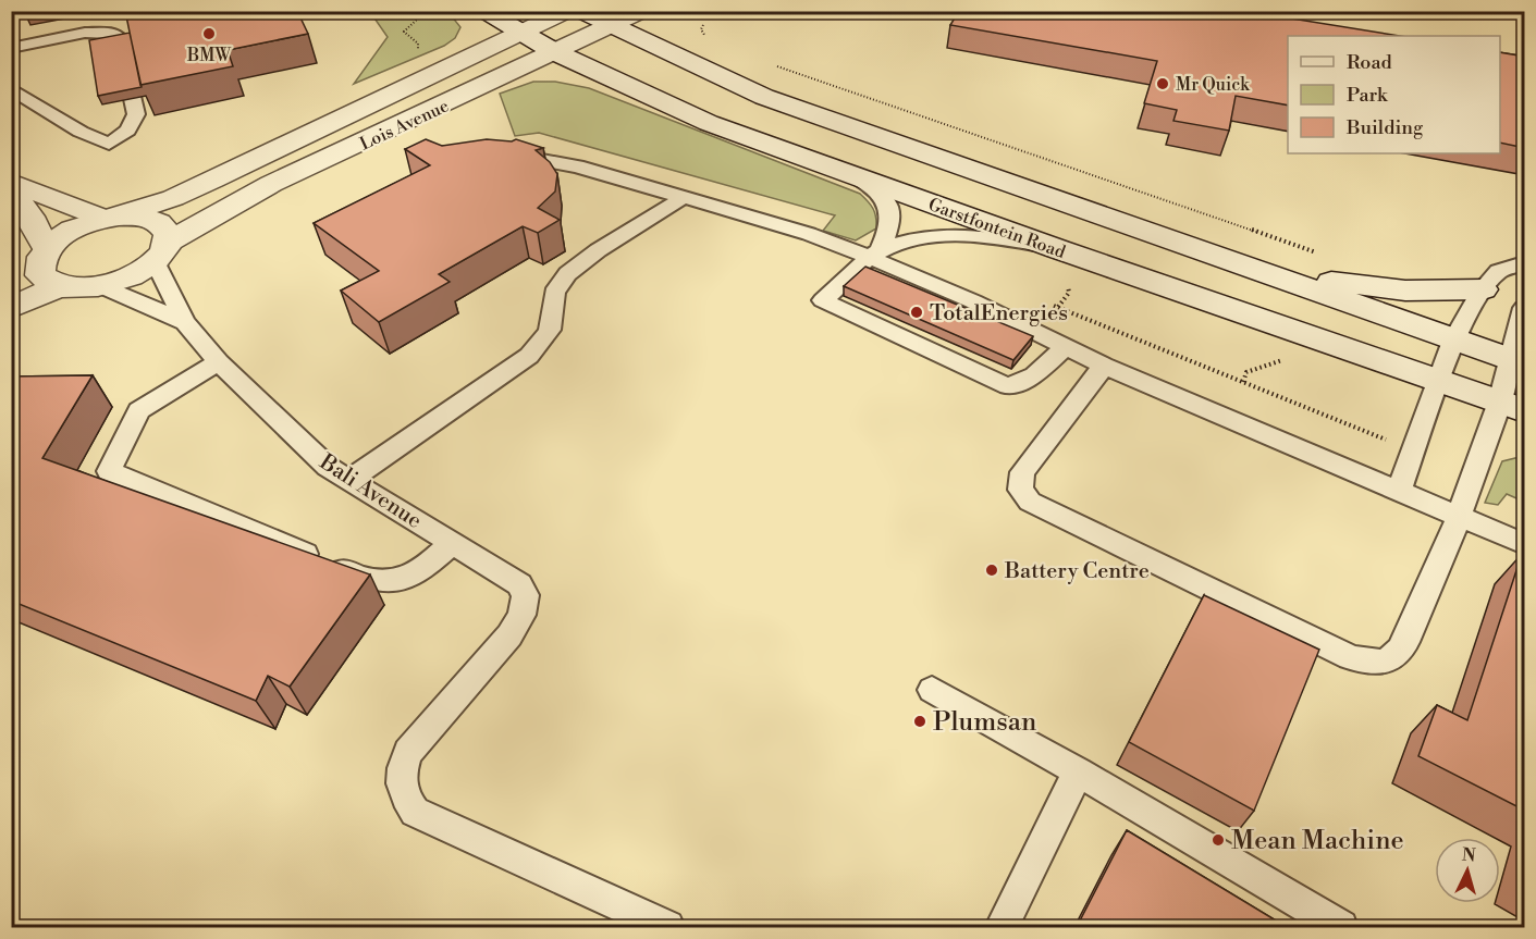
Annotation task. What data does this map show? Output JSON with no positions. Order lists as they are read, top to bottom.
{
  "streets": {
    "main road": ["Lois Avenue", "Garstfontein Road"],
    "lane": ["Bali Avenue"]
  },
  "crossings": [
    ["Lois Avenue", "Garstfontein Road"],
    ["Lois Avenue", "Bali Avenue"]
  ],
  "places": [
    "BMW",
    "Mr Quick",
    "TotalEnergies",
    "Battery Centre",
    "Plumsan",
    "Mean Machine"
  ],
  "legend": ["Road", "Park", "Building"],
  "north": "top"
}
